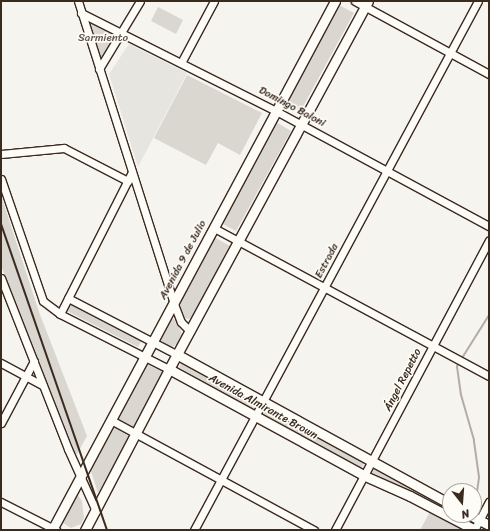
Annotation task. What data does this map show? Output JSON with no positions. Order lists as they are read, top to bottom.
{
  "streets": {
    "main road": ["Avenida 9 de Julio", "Avenida Almirante Brown"],
    "street": ["Domingo Baloni", "Estrada", "Ángel Repetto"]
  },
  "crossings": [
    ["Domingo Baloni", "Avenida 9 de Julio"],
    ["Domingo Baloni", "Estrada"],
    ["Avenida 9 de Julio", "Avenida Almirante Brown"],
    ["Estrada", "Avenida Almirante Brown"],
    ["Ángel Repetto", "Avenida Almirante Brown"]
  ],
  "parks": ["Sarmiento"],
  "north": "bottom"
}
